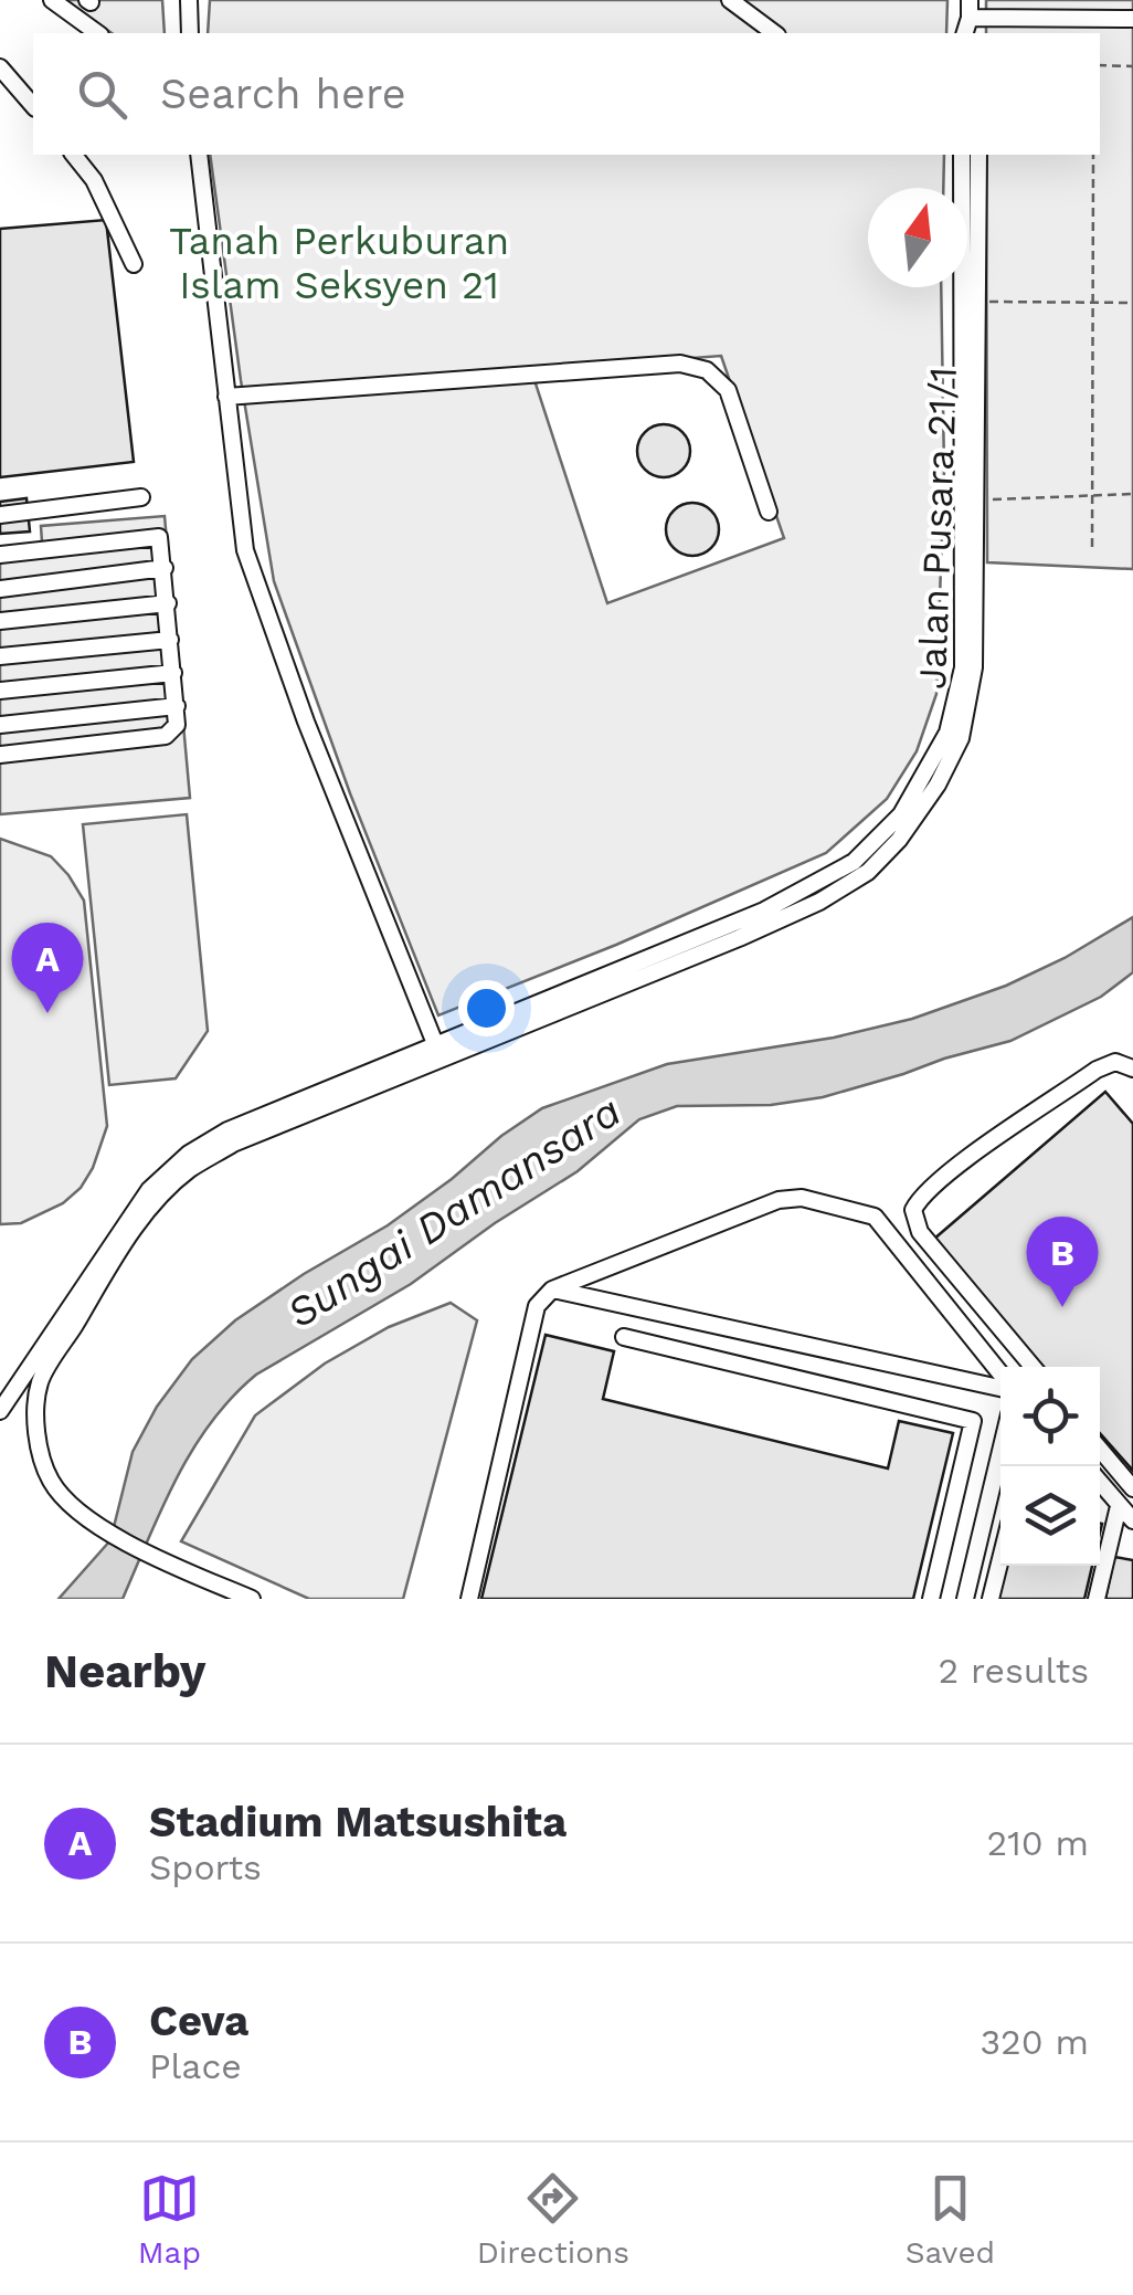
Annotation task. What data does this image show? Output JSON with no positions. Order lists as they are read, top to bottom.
{
  "streets": {
    "street": ["Jalan Pusara 21/1"]
  },
  "water": ["Sungai Damansara"],
  "parks": ["Tanah Perkuburan Islam Seksyen 21"],
  "north": "top",
  "page": {
    "search": "Search here",
    "pins": ["A", "B"],
    "heading": ["Nearby", "2 results"],
    "list": [
      {
        "mark": "A",
        "name": "Stadium Matsushita",
        "note": "Sports",
        "value": "210 m"
      },
      {
        "mark": "B",
        "name": "Ceva",
        "note": "Place",
        "value": "320 m"
      }
    ],
    "nav": ["Map", "Directions", "Saved"]
  }
}
